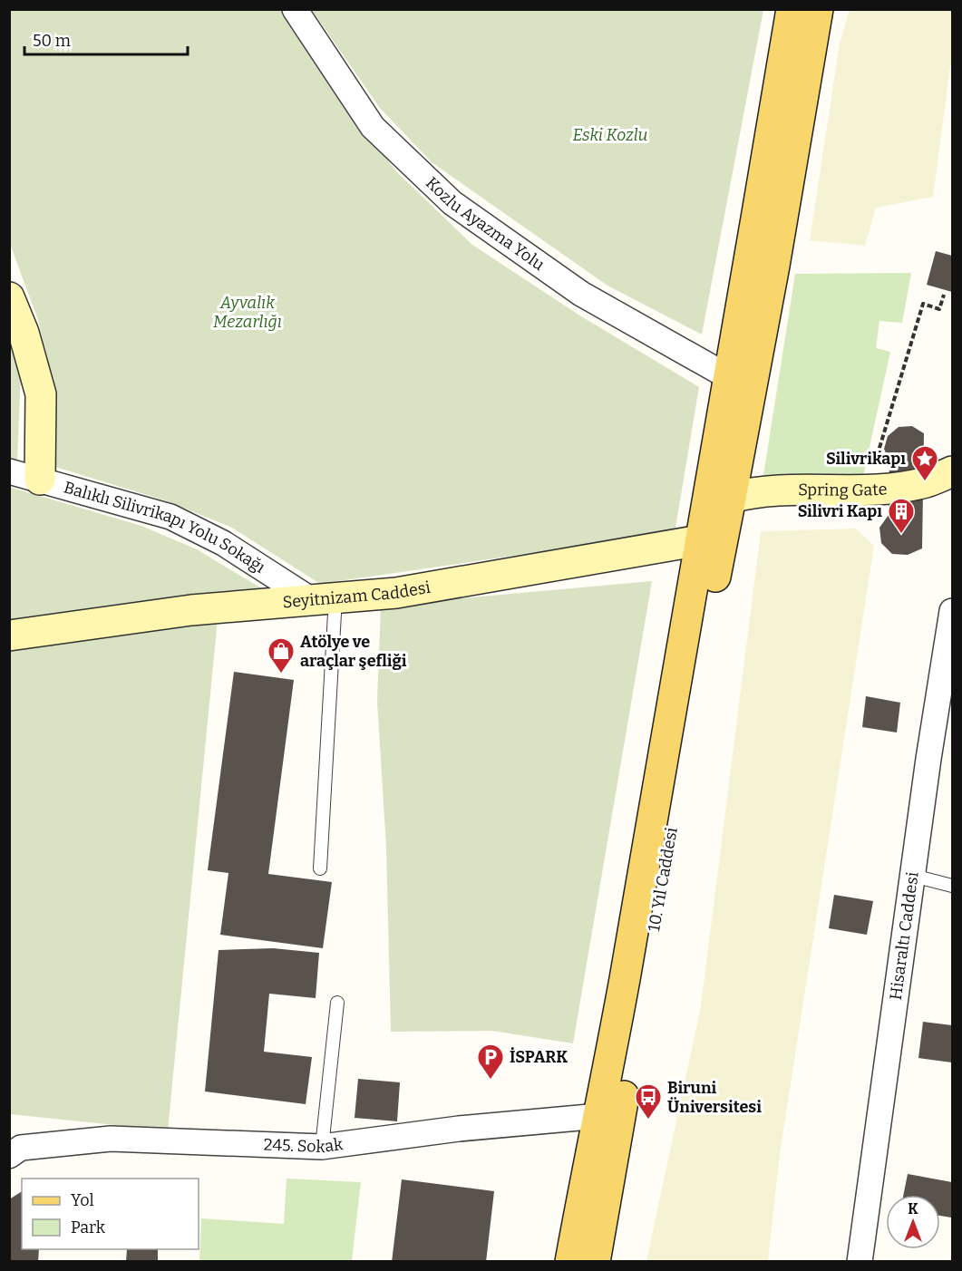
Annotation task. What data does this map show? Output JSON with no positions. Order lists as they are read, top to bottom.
{
  "streets": {
    "main road": ["Spring Gate", "Seyitnizam Caddesi", "10. Yıl Caddesi"],
    "street": [
      "Kozlu Ayazma Yolu",
      "Balıklı Silivrikapı Yolu Sokağı",
      "Hisaraltı Caddesi",
      "245. Sokak"
    ]
  },
  "crossings": [
    ["Kozlu Ayazma Yolu", "10. Yıl Caddesi"],
    ["Spring Gate", "10. Yıl Caddesi"],
    ["Balıklı Silivrikapı Yolu Sokağı", "Seyitnizam Caddesi"],
    ["Seyitnizam Caddesi", "10. Yıl Caddesi"],
    ["10. Yıl Caddesi", "245. Sokak"]
  ],
  "parks": ["Eski Kozlu", "Ayvalık Mezarlığı"],
  "places": {
    "place": ["Silivrikapı"],
    "building": ["Silivri Kapı"],
    "shop": ["Atölye ve araçlar şefliği"],
    "parking": ["İSPARK"],
    "bus stop": ["Biruni Üniversitesi"]
  },
  "legend": ["Yol", "Park"],
  "scale_bar": "50 m",
  "north": "top"
}
